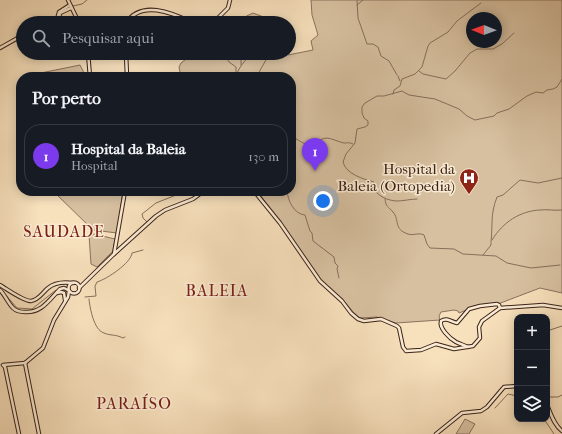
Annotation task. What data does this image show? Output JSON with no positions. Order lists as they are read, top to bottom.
{
  "districts": ["SAUDADE", "BALEIA", "PARAÍSO"],
  "places": {
    "hospital": ["Hospital da Baleia (Ortopedia)"]
  },
  "north": "left",
  "page": {
    "search": "Pesquisar aqui",
    "heading": "Por perto",
    "list": [
      {
        "mark": "1",
        "name": "Hospital da Baleia",
        "note": "Hospital",
        "value": "130 m"
      }
    ],
    "pins": "1",
    "map_buttons": ["+", "−"]
  }
}
